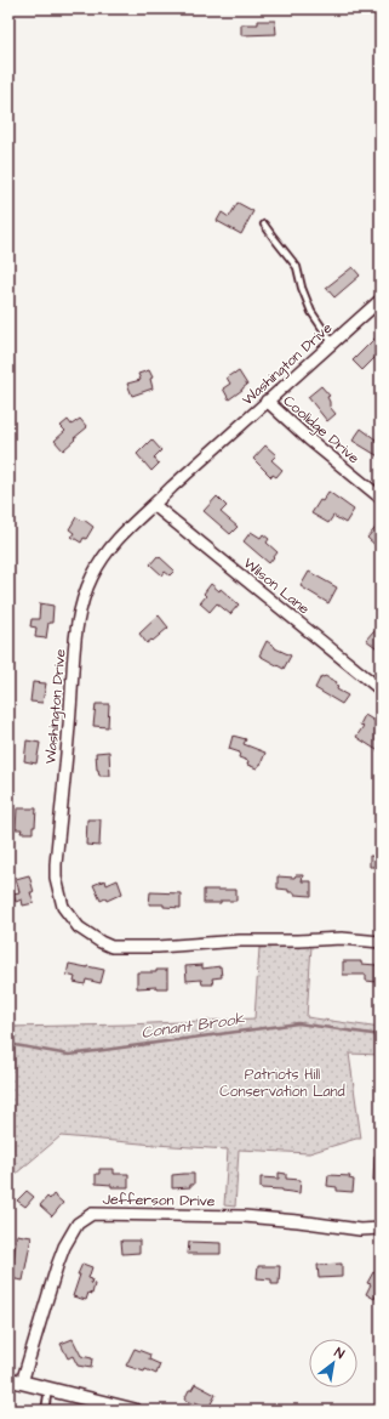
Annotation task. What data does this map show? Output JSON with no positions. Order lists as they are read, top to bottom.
{
  "streets": {
    "street": [
      "Washington Drive",
      "Coolidge Drive",
      "Wilson Lane",
      "Jefferson Drive"
    ]
  },
  "crossings": [
    ["Washington Drive", "Coolidge Drive"],
    ["Washington Drive", "Wilson Lane"]
  ],
  "water": ["Conant Brook"],
  "parks": ["Patriots Hill Conservation Land"],
  "north": "top right"
}
